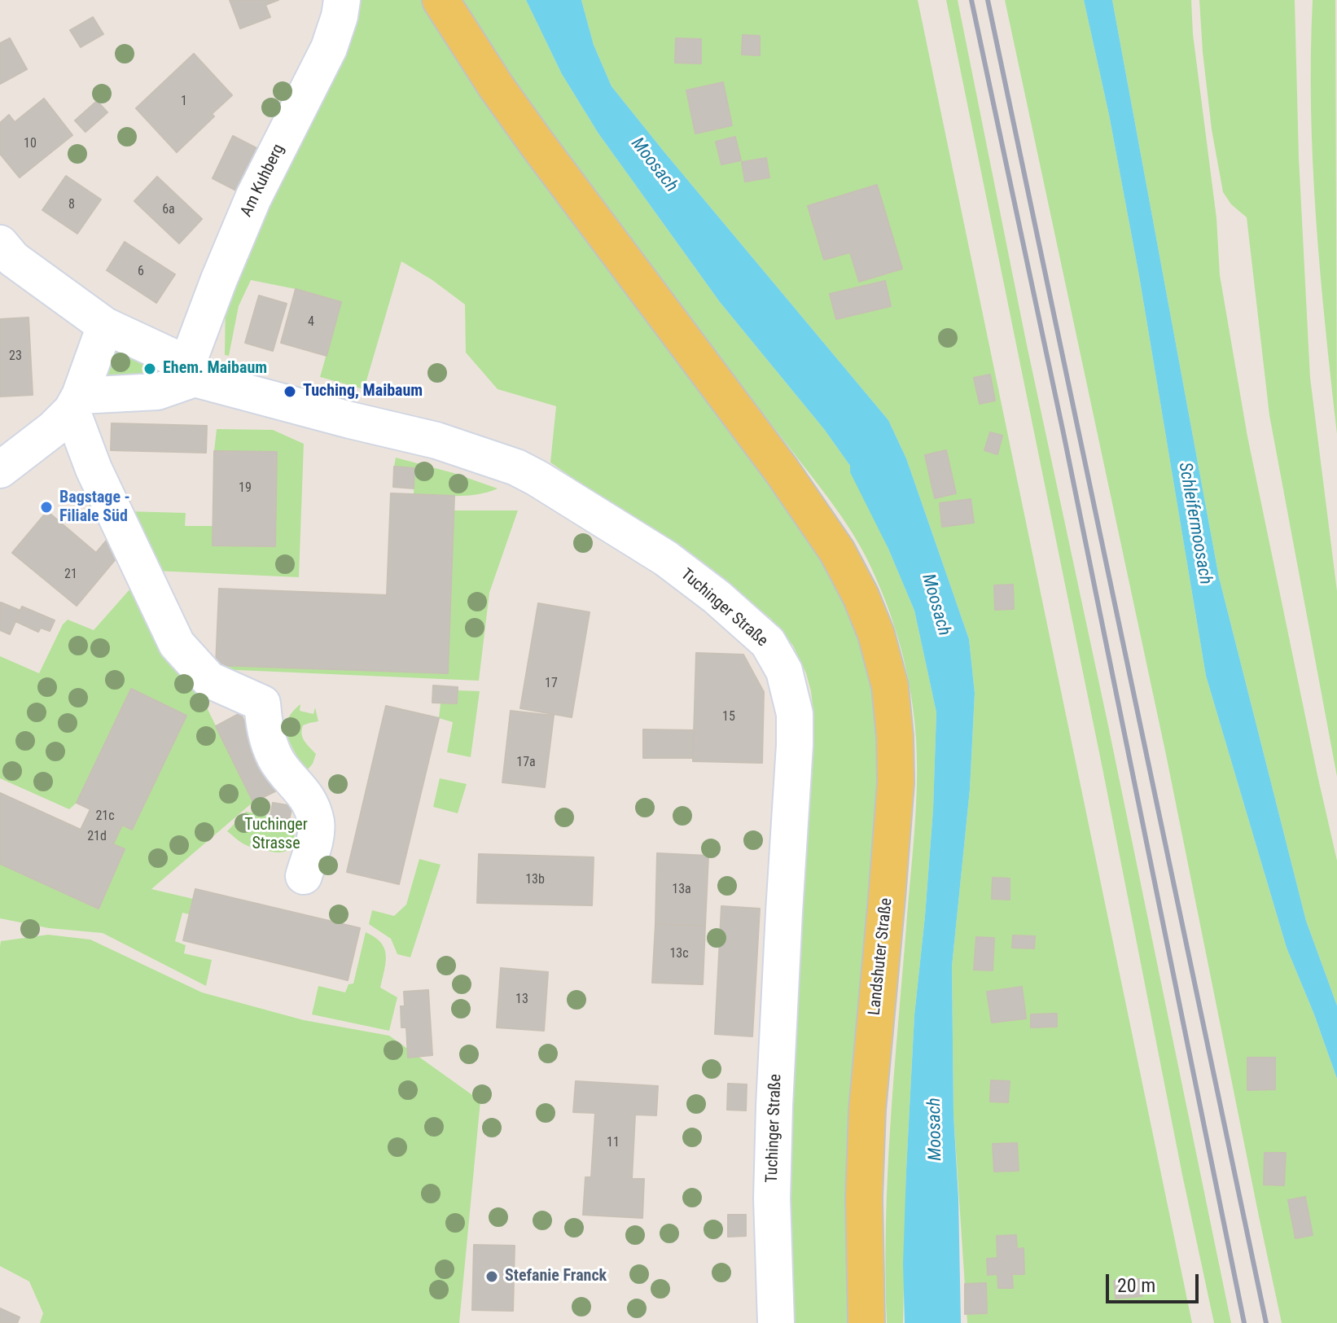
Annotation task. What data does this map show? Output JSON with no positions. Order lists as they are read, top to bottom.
{
  "streets": {
    "main road": ["Landshuter Straße"],
    "street": ["Am Kuhberg", "Tuchinger Straße"]
  },
  "crossings": [
    ["Am Kuhberg", "Tuchinger Straße"]
  ],
  "water": ["Moosach", "Schleifermoosach"],
  "parks": ["Tuchinger Strasse"],
  "places": [
    "Ehem. Maibaum",
    "Tuching, Maibaum",
    "Bagstage - Filiale Süd",
    "Stefanie Franck"
  ],
  "house_numbers": [
    "1",
    "10",
    "8",
    "6a",
    "6",
    "4",
    "23",
    "19",
    "21",
    "17",
    "15",
    "17a",
    "21c",
    "21d",
    "13b",
    "13a",
    "13c",
    "13",
    "11"
  ],
  "scale_bar": "20 m"
}
